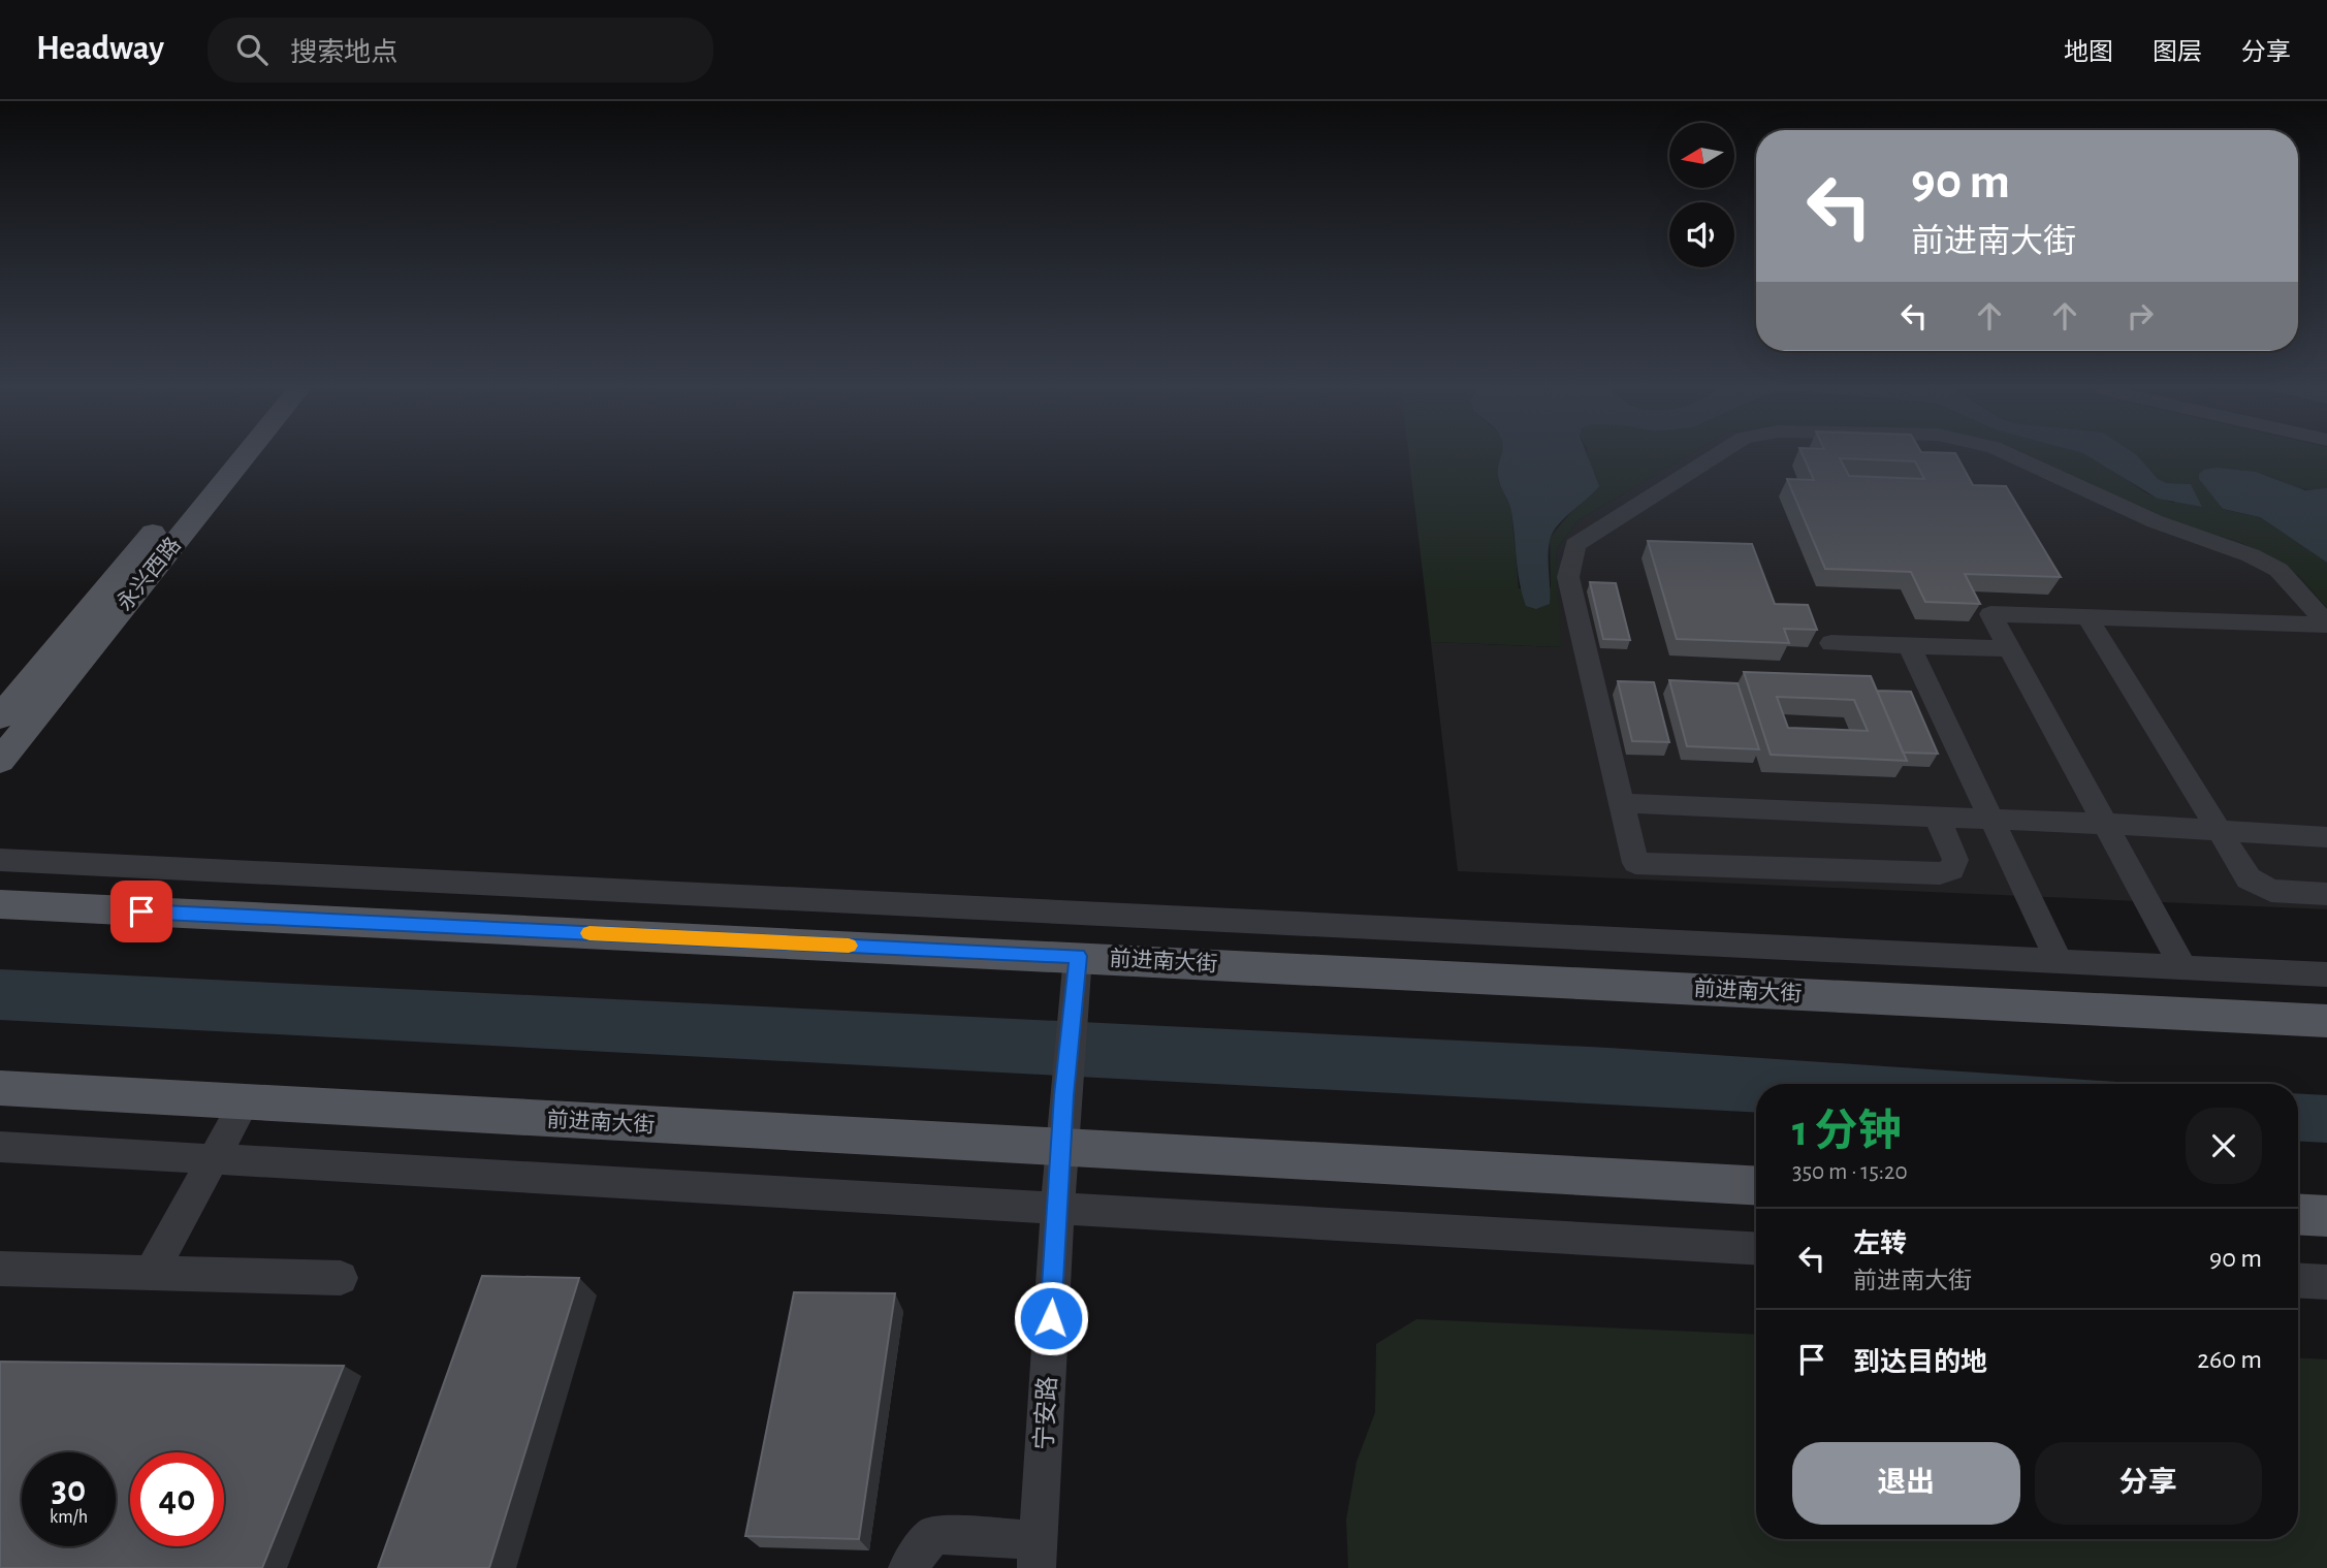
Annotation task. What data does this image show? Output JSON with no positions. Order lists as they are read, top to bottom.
{
  "streets": {
    "main road": ["永兴西路", "前进南大街"],
    "street": ["宁安路"]
  },
  "crossings": [
    ["前进南大街", "宁安路"]
  ],
  "north": "left",
  "page": {
    "header": "Headway",
    "search": "搜索地点",
    "nav": ["地图", "图层", "分享"],
    "turn": ["90 m", "前进南大街"],
    "heading": ["1 分钟", "350 m · 15:20"],
    "list": [
      {
        "name": "左转",
        "note": "前进南大街",
        "value": "90 m"
      },
      {
        "name": "到达目的地",
        "value": "260 m"
      }
    ],
    "buttons": ["退出", "分享"],
    "speed": "30 km/h",
    "limit": "40"
  }
}
